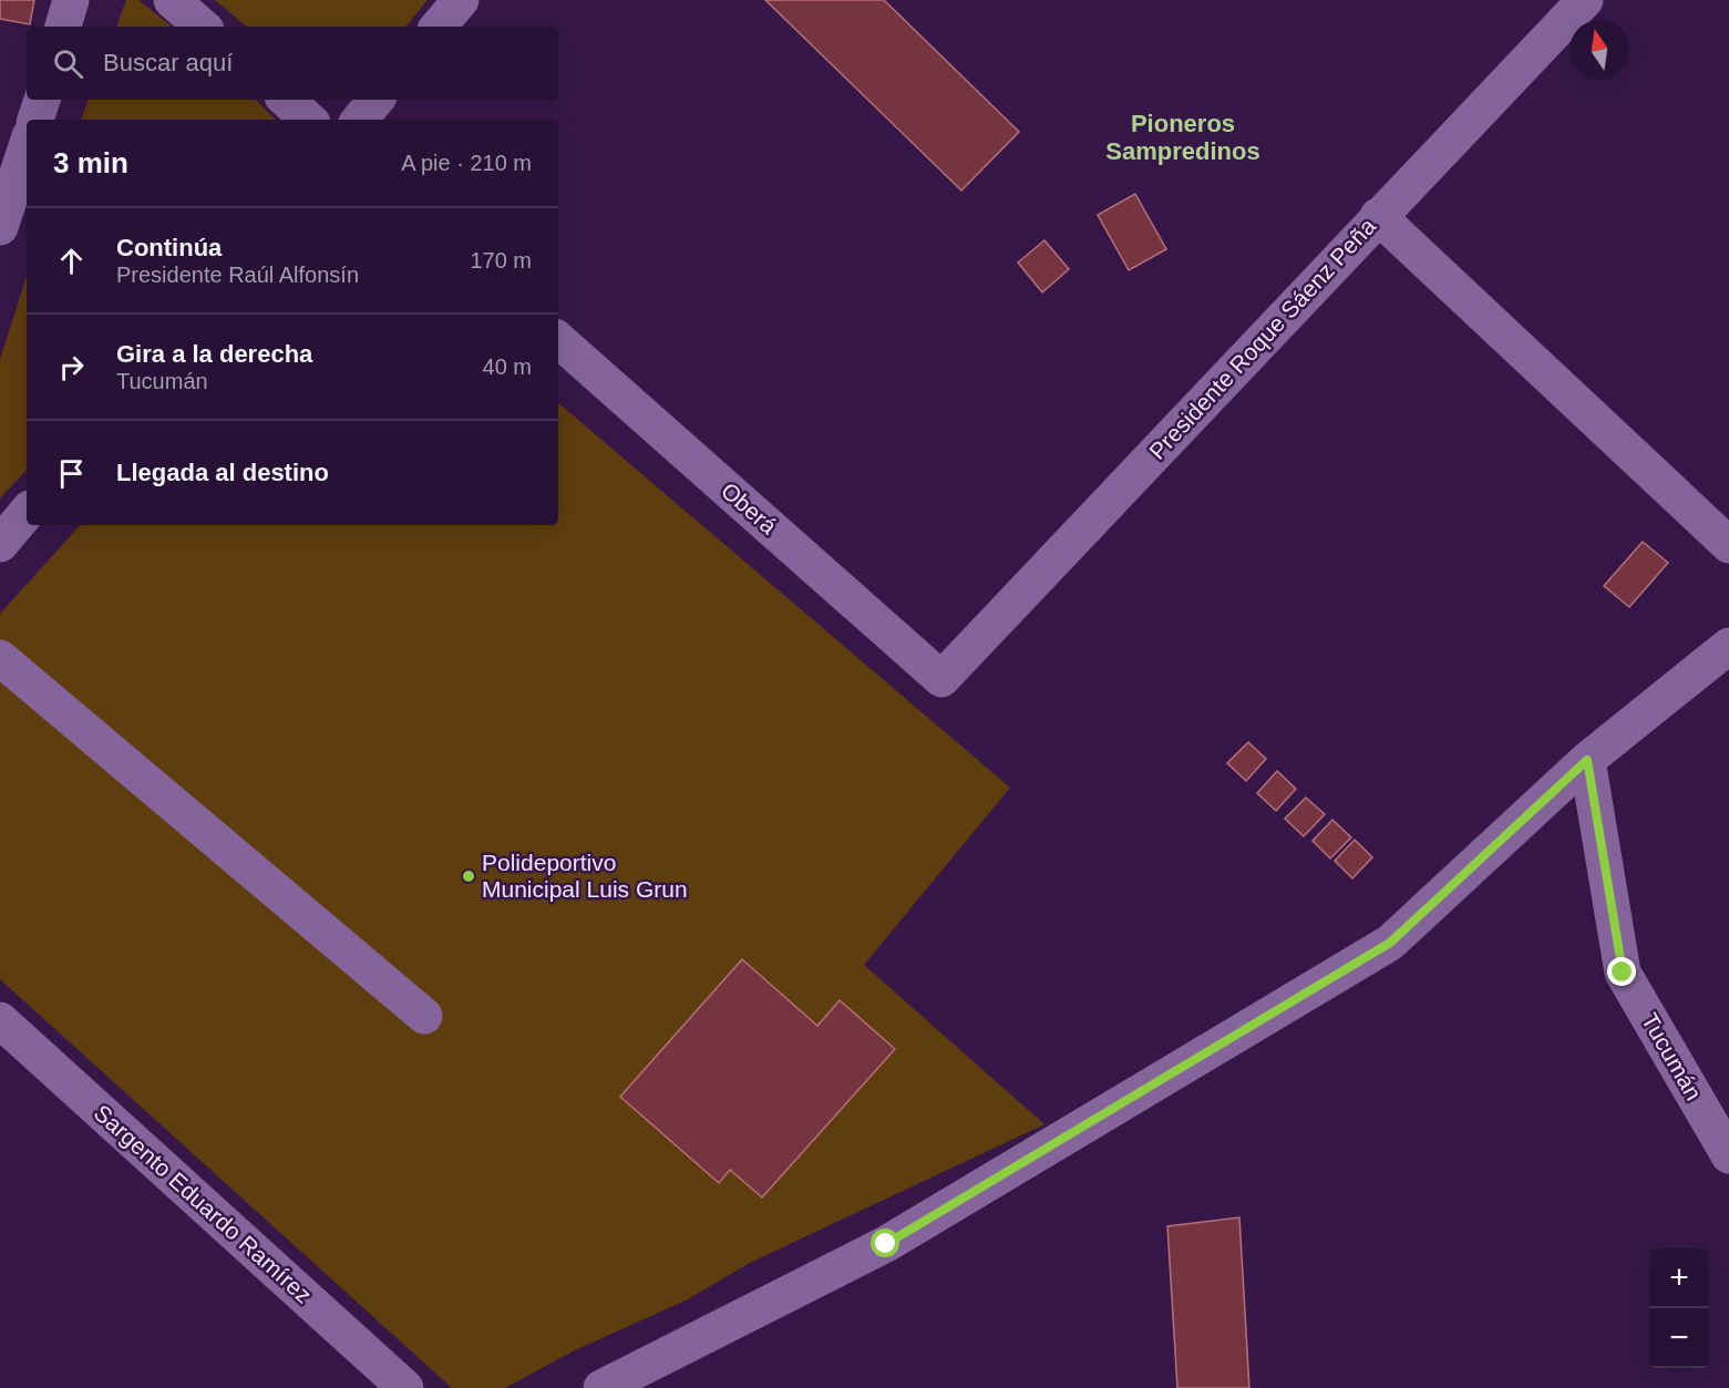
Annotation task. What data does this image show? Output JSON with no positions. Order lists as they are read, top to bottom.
{
  "streets": {
    "street": [
      "Presidente Roque Sáenz Peña",
      "Oberá",
      "Tucumán",
      "Sargento Eduardo Ramírez"
    ]
  },
  "crossings": [
    ["Presidente Roque Sáenz Peña", "Oberá"]
  ],
  "districts": ["Pioneros Sampredinos"],
  "places": ["Polideportivo Municipal Luis Grun"],
  "north": "top",
  "page": {
    "search": "Buscar aquí",
    "heading": ["3 min", "A pie · 210 m"],
    "list": [
      ["Continúa", "Presidente Raúl Alfonsín", "170 m"],
      ["Gira a la derecha", "Tucumán", "40 m"],
      "Llegada al destino"
    ],
    "map_buttons": ["+", "−"]
  }
}
